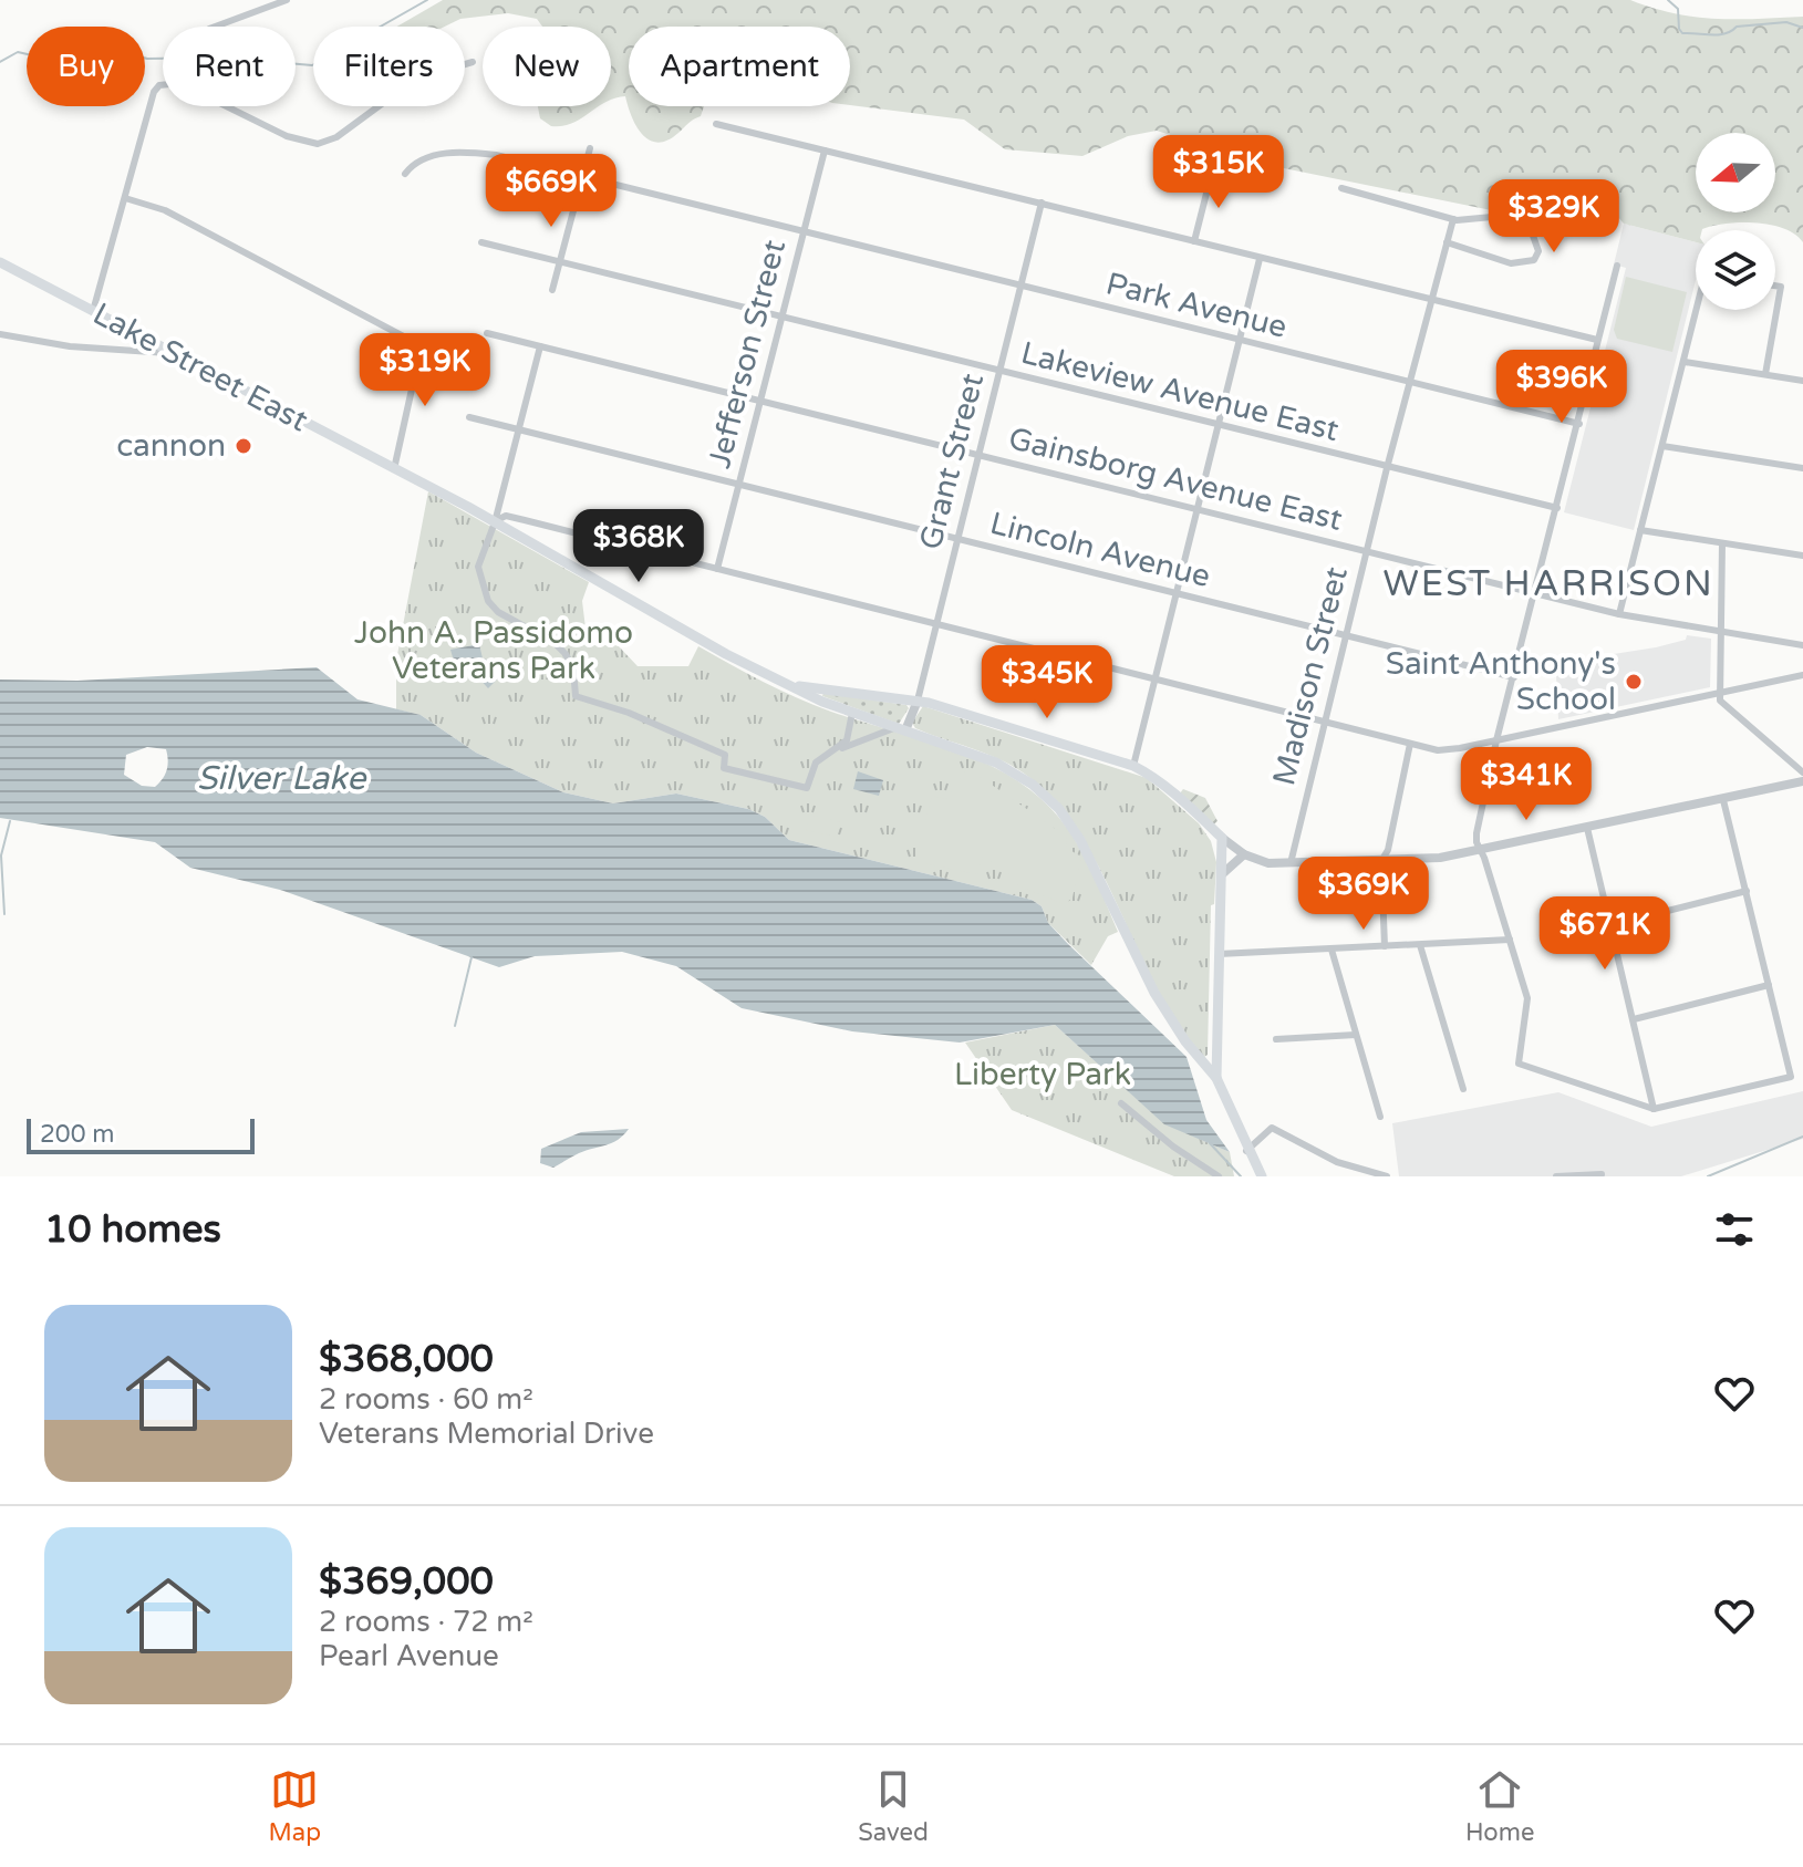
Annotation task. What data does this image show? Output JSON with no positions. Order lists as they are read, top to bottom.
{
  "streets": {
    "main road": ["Lake Street East"],
    "street": [
      "Park Avenue",
      "Jefferson Street",
      "Lakeview Avenue East",
      "Grant Street",
      "Gainsborg Avenue East",
      "Lincoln Avenue",
      "Madison Street"
    ]
  },
  "crossings": [
    ["Park Avenue", "Jefferson Street"],
    ["Park Avenue", "Grant Street"],
    ["Park Avenue", "Madison Street"],
    ["Jefferson Street", "Lakeview Avenue East"],
    ["Jefferson Street", "Gainsborg Avenue East"],
    ["Jefferson Street", "Lincoln Avenue"],
    ["Lake Street East", "Grant Street"],
    ["Lakeview Avenue East", "Grant Street"],
    ["Lakeview Avenue East", "Madison Street"],
    ["Grant Street", "Gainsborg Avenue East"],
    ["Grant Street", "Lincoln Avenue"],
    ["Gainsborg Avenue East", "Madison Street"],
    ["Lincoln Avenue", "Madison Street"]
  ],
  "districts": ["WEST HARRISON"],
  "water": ["Silver Lake"],
  "parks": ["John A. Passidomo Veterans Park", "Liberty Park"],
  "places": ["cannon", "Saint Anthony's School"],
  "scale_bar": "200 m",
  "north": "left",
  "page": {
    "chip": [
      "Buy",
      "Rent",
      "Filters",
      "New",
      "Apartment"
    ],
    "price": [
      "$315K",
      "$669K",
      "$329K",
      "$319K",
      "$396K",
      "$368K",
      "$345K",
      "$341K",
      "$369K",
      "$671K"
    ],
    "scale": "200 m",
    "heading": "10 homes",
    "list": [
      {
        "name": "$368,000",
        "note": "2 rooms · 60 m² · Veterans Memorial Drive"
      },
      {
        "name": "$369,000",
        "note": "2 rooms · 72 m² · Pearl Avenue"
      }
    ],
    "tabs": ["Map", "Saved", "Home"]
  }
}
